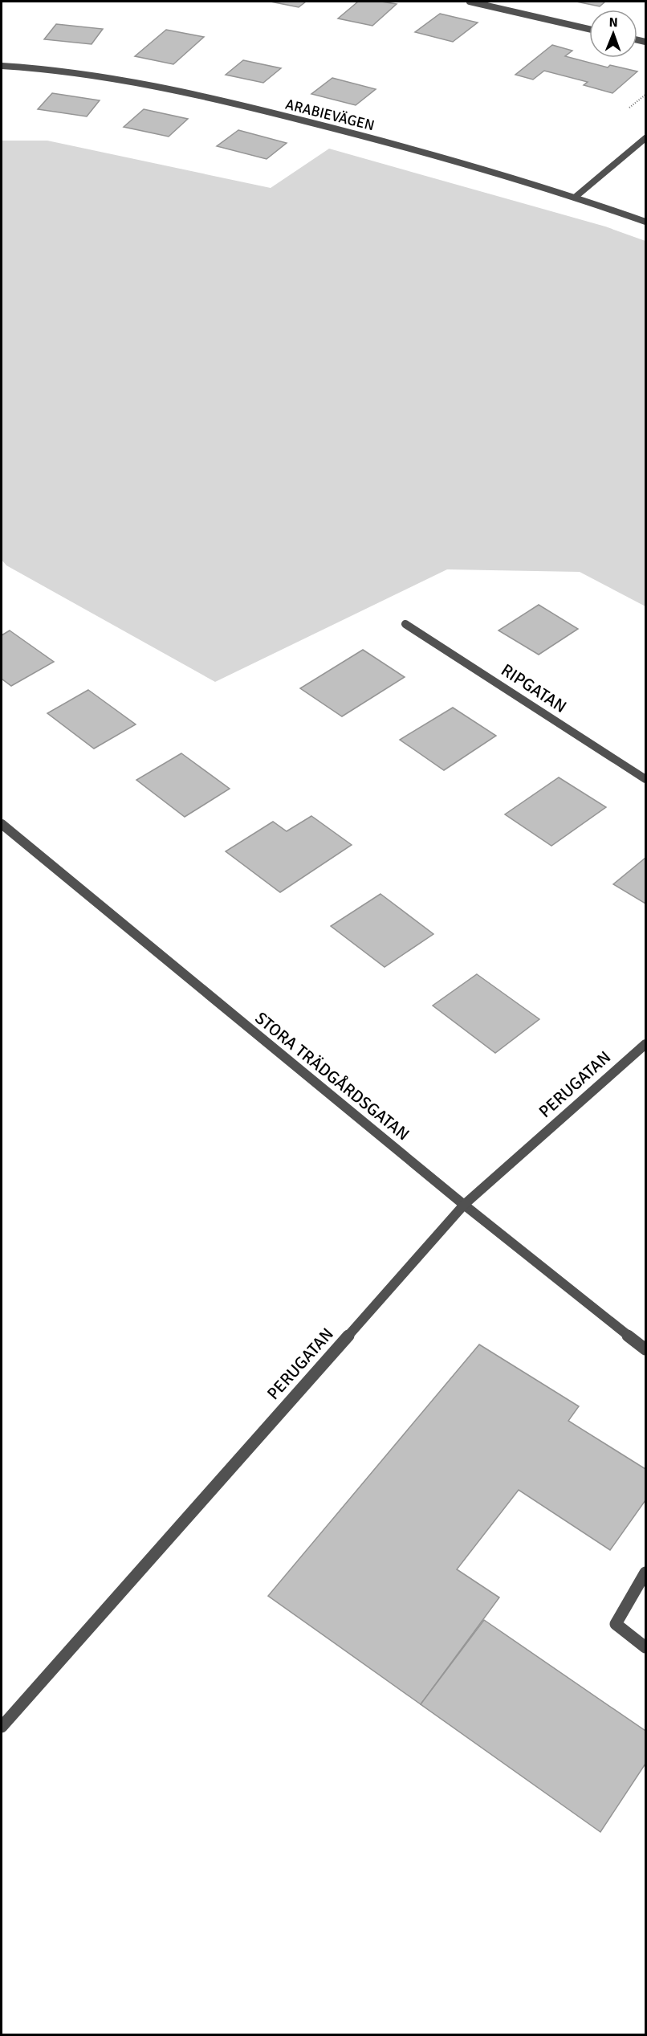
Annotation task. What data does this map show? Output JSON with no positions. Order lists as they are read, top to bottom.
{
  "streets": {
    "street": [
      "ARABIEVÄGEN",
      "RIPGATAN",
      "STORA TRÄDGÅRDSGATAN",
      "PERUGATAN"
    ]
  },
  "crossings": [
    ["STORA TRÄDGÅRDSGATAN", "PERUGATAN"]
  ],
  "north": "top"
}
